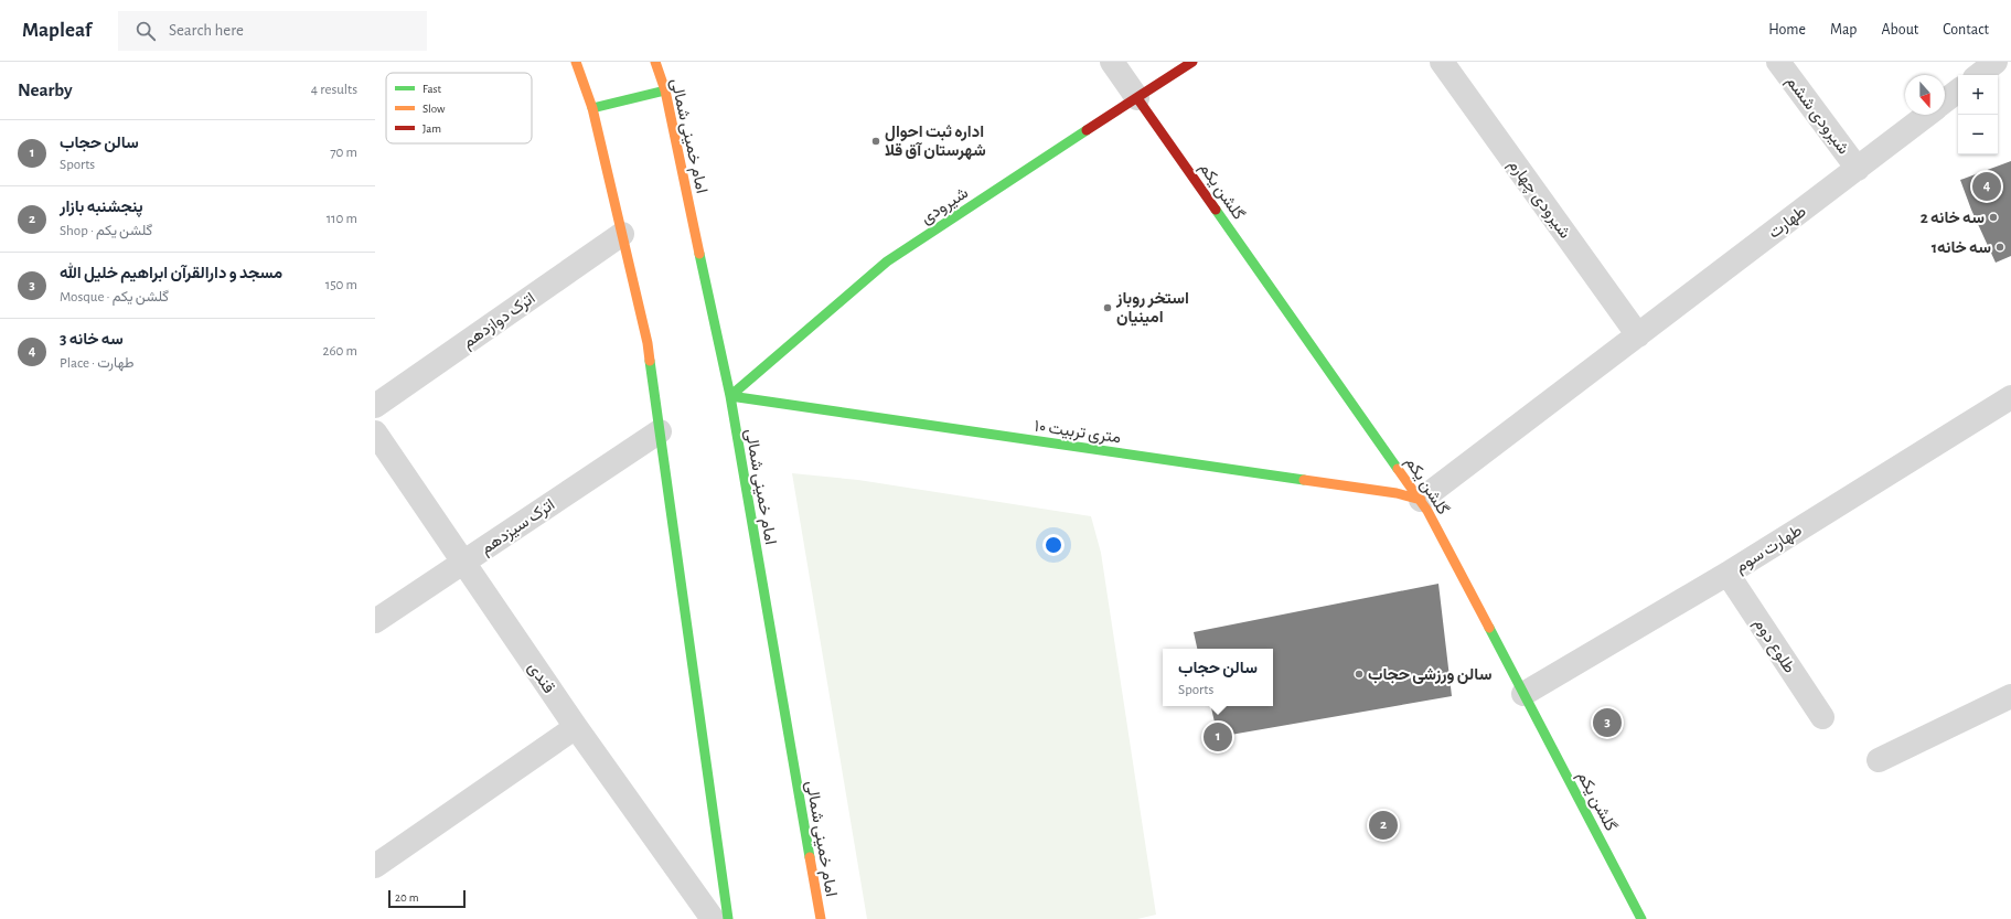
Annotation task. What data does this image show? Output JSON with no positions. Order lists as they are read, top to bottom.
{
  "streets": {
    "street": [
      "شیرودی ششم",
      "امام خمینی شمالی",
      "گلشن یکم",
      "شیرودی چهارم",
      "شیرودی",
      "طهارت",
      "اترک دوازدهم",
      "۱۰ متری تربیت",
      "اترک سیزدهم",
      "طهارت سوم",
      "طلوع دوم",
      "قندی"
    ]
  },
  "crossings": [
    ["شیرودی ششم", "طهارت"],
    ["امام خمینی شمالی", "شیرودی"],
    ["امام خمینی شمالی", "۱۰ متری تربیت"],
    ["گلشن یکم", "شیرودی"],
    ["گلشن یکم", "طهارت"],
    ["گلشن یکم", "۱۰ متری تربیت"],
    ["گلشن یکم", "طهارت سوم"],
    ["شیرودی چهارم", "طهارت"],
    ["شیرودی", "۱۰ متری تربیت"],
    ["طهارت", "۱۰ متری تربیت"],
    ["اترک سیزدهم", "قندی"],
    ["طهارت سوم", "طلوع دوم"]
  ],
  "places": [
    "اداره ثبت احوال شهرستان آق قلا",
    "سه خانه 2",
    "سه خانه1",
    "استخر روباز امینیان",
    "سالن ورزشی حجاب"
  ],
  "legend": ["Fast", "Slow", "Jam"],
  "scale_bar": "20 m",
  "north": "bottom",
  "page": {
    "header": "Mapleaf",
    "search": "Search here",
    "nav": [
      "Home",
      "Map",
      "About",
      "Contact"
    ],
    "heading": ["Nearby", "4 results"],
    "map_buttons": ["+", "−"],
    "list": [
      {
        "mark": "1",
        "name": "سالن حجاب",
        "note": "Sports",
        "value": "70 m"
      },
      {
        "mark": "2",
        "name": "پنجشنبه بازار",
        "note": "Shop · گلشن یکم",
        "value": "110 m"
      },
      {
        "mark": "3",
        "name": "مسجد و دارالقرآن ابراهیم خلیل الله",
        "note": "Mosque · گلشن یکم",
        "value": "150 m"
      },
      {
        "mark": "4",
        "name": "سه خانه 3",
        "note": "Place · طهارت",
        "value": "260 m"
      }
    ],
    "pins": [
      "4",
      "3",
      "1",
      "2"
    ],
    "popup": ["سالن حجاب", "Sports"],
    "scale": "20 m"
  }
}
